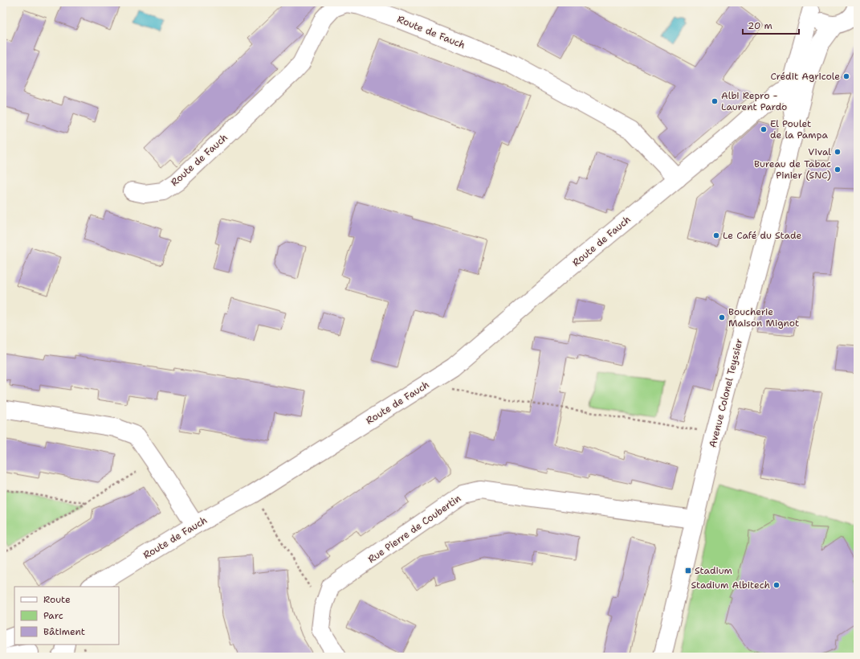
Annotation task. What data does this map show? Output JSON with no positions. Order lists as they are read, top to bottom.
{
  "streets": {
    "street": ["Route de Fauch", "Avenue Colonel Teyssier", "Rue Pierre de Coubertin"]
  },
  "crossings": [
    ["Route de Fauch", "Avenue Colonel Teyssier"],
    ["Avenue Colonel Teyssier", "Rue Pierre de Coubertin"]
  ],
  "places": {
    "other": [
      "Crédit Agricole",
      "Albi Repro - Laurent Pardo",
      "El Poulet de la Pampa",
      "Vival",
      "Bureau de Tabac Pinier (SNC)",
      "Le Café du Stade",
      "Boucherie Maison Mignot",
      "Stadium Albitech"
    ],
    "transit": ["Stadium"]
  },
  "legend": ["Route", "Parc", "Bâtiment"],
  "scale_bar": "20 m"
}
